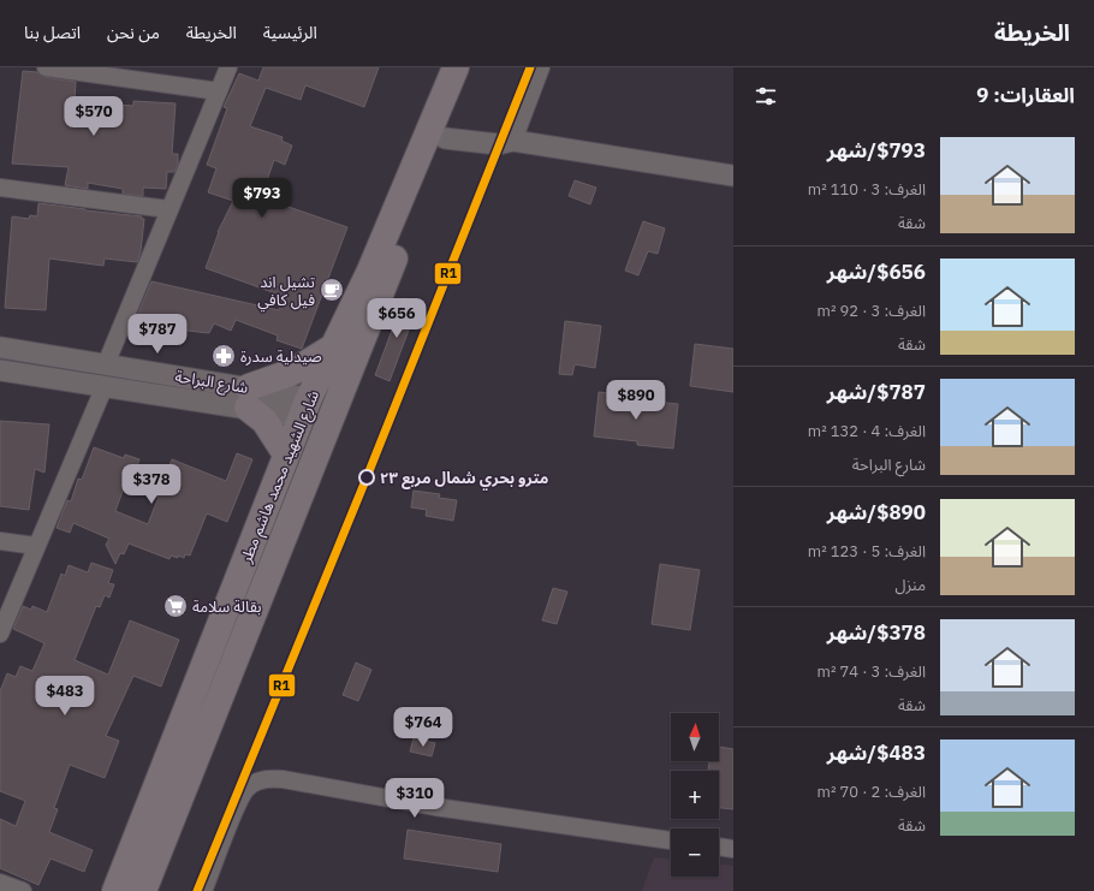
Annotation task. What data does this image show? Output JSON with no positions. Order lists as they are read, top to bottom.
{
  "streets": {
    "main road": ["شارع الشهيد محمد هاشم مطر"],
    "street": ["شارع البراحة"]
  },
  "crossings": [
    ["شارع البراحة", "شارع الشهيد محمد هاشم مطر"]
  ],
  "places": {
    "cafe": ["تشيل اند فيل كافي"],
    "pharmacy": ["صيدلية سدرة"],
    "other": ["مترو بحري شمال مربع ٢٣"],
    "supermarket": ["بقالة سلامة"]
  },
  "lines": ["transit line R1"],
  "north": "top",
  "page": {
    "header": "الخريطة",
    "nav": [
      "الرئيسية",
      "الخريطة",
      "من نحن",
      "اتصل بنا"
    ],
    "heading": "العقارات: 9",
    "price": [
      "$570",
      "$793",
      "$656",
      "$787",
      "$890",
      "$378",
      "$483",
      "$764",
      "$310"
    ],
    "list": [
      {
        "name": "$793/شهر",
        "note": "الغرف: 3 · 110 m² · شقة"
      },
      {
        "name": "$656/شهر",
        "note": "الغرف: 3 · 92 m² · شقة"
      },
      {
        "name": "$787/شهر",
        "note": "الغرف: 4 · 132 m² · شارع البراحة"
      },
      {
        "name": "$890/شهر",
        "note": "الغرف: 5 · 123 m² · منزل"
      },
      {
        "name": "$378/شهر",
        "note": "الغرف: 3 · 74 m² · شقة"
      },
      {
        "name": "$483/شهر",
        "note": "الغرف: 2 · 70 m² · شقة"
      }
    ],
    "map_buttons": ["+", "−"]
  }
}
